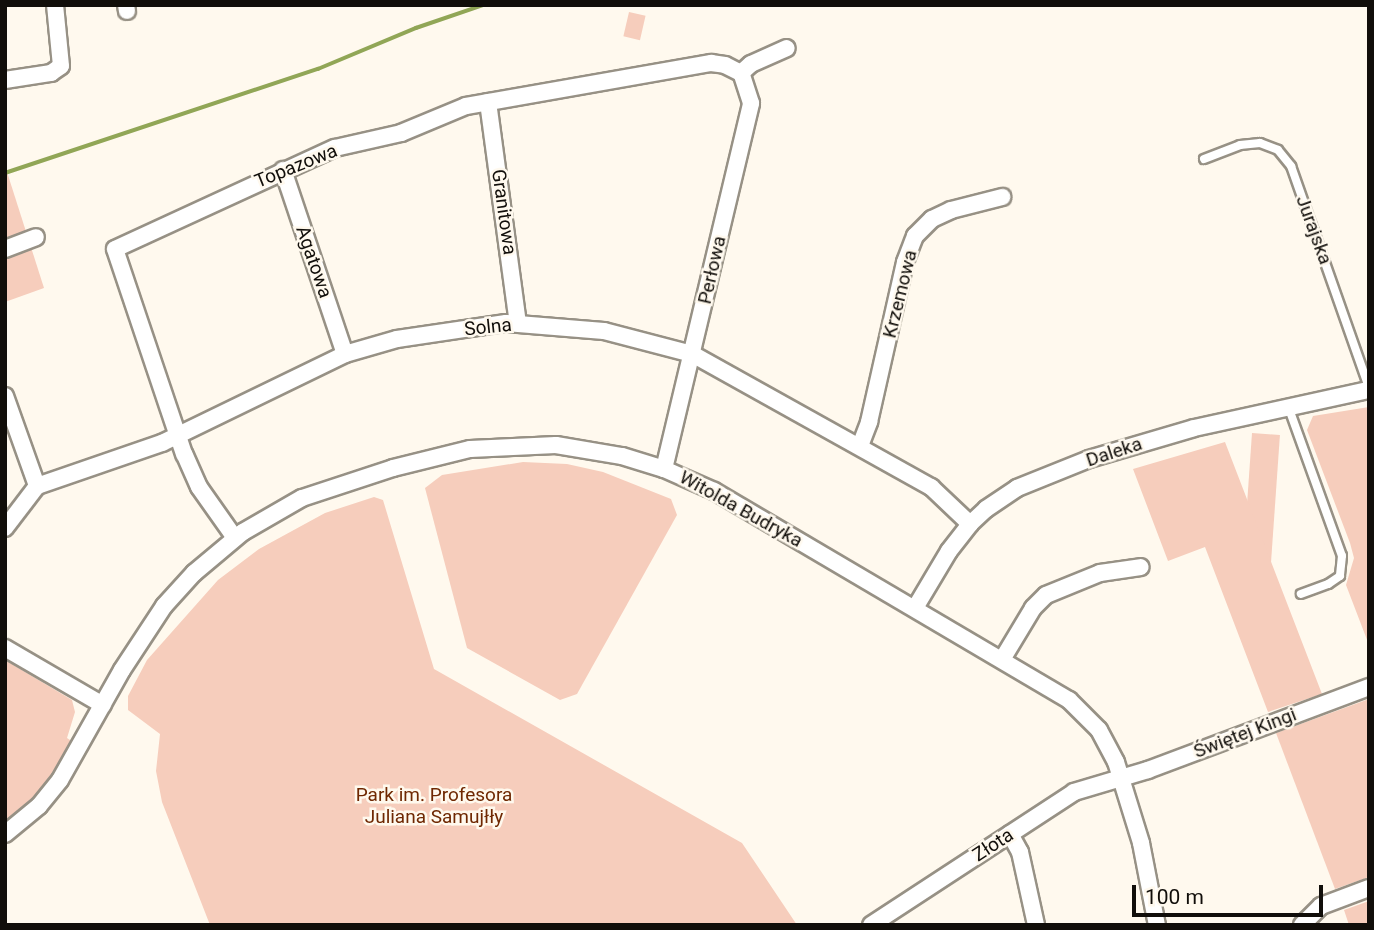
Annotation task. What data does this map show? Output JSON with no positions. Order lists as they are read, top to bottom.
{
  "streets": {
    "street": [
      "Topazowa",
      "Granitowa",
      "Agatowa",
      "Perłowa",
      "Krzemowa",
      "Solna",
      "Daleka",
      "Witolda Budryka",
      "Świętej Kingi",
      "Złota"
    ],
    "lane": ["Jurajska"]
  },
  "crossings": [
    ["Topazowa", "Granitowa"],
    ["Topazowa", "Agatowa"],
    ["Topazowa", "Perłowa"],
    ["Topazowa", "Solna"],
    ["Topazowa", "Witolda Budryka"],
    ["Granitowa", "Solna"],
    ["Jurajska", "Daleka"],
    ["Agatowa", "Solna"],
    ["Perłowa", "Solna"],
    ["Perłowa", "Witolda Budryka"],
    ["Krzemowa", "Solna"],
    ["Solna", "Daleka"],
    ["Daleka", "Witolda Budryka"],
    ["Witolda Budryka", "Świętej Kingi"],
    ["Witolda Budryka", "Złota"],
    ["Świętej Kingi", "Złota"]
  ],
  "parks": ["Park im. Profesora Juliana Samujłły"],
  "scale_bar": "100 m"
}
